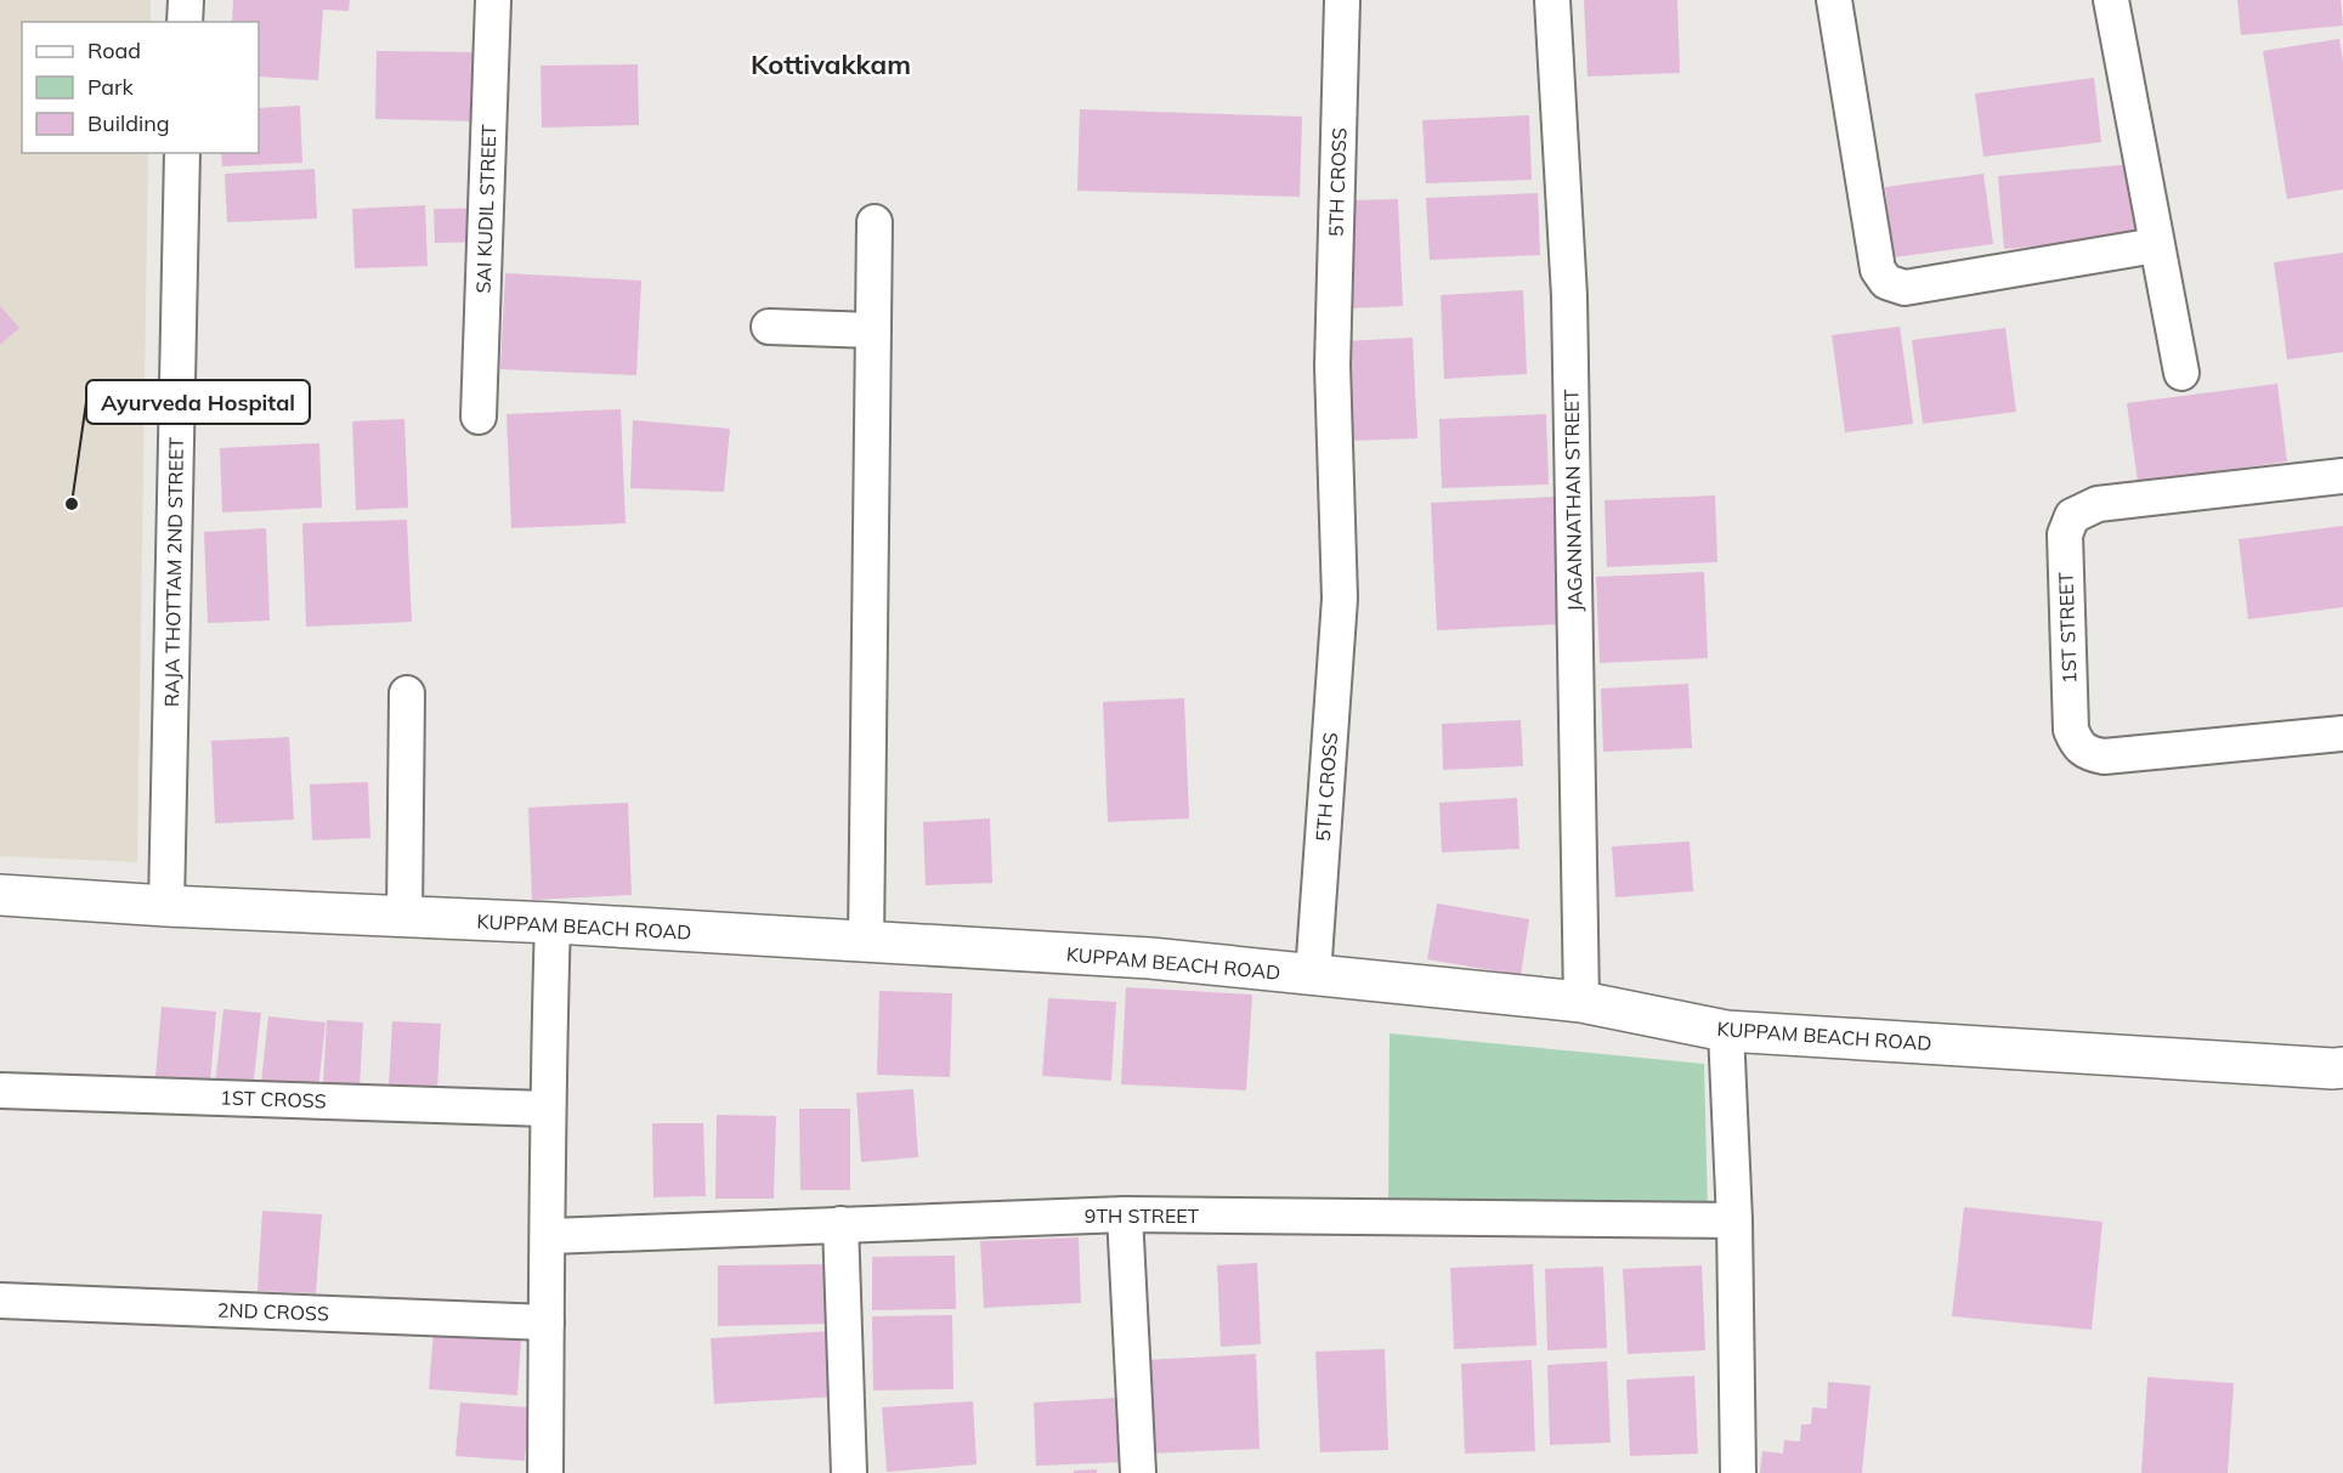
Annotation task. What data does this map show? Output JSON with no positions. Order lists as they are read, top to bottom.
{
  "streets": {
    "street": [
      "5TH CROSS",
      "SAI KUDIL STREET",
      "JAGANNATHAN STREET",
      "RAJA THOTTAM 2ND STREET",
      "1ST STREET",
      "KUPPAM BEACH ROAD",
      "1ST CROSS",
      "9TH STREET",
      "2ND CROSS"
    ]
  },
  "crossings": [
    ["5TH CROSS", "KUPPAM BEACH ROAD"],
    ["JAGANNATHAN STREET", "KUPPAM BEACH ROAD"],
    ["RAJA THOTTAM 2ND STREET", "KUPPAM BEACH ROAD"]
  ],
  "districts": ["Kottivakkam"],
  "places": ["Ayurveda Hospital"],
  "legend": ["Road", "Park", "Building"]
}
